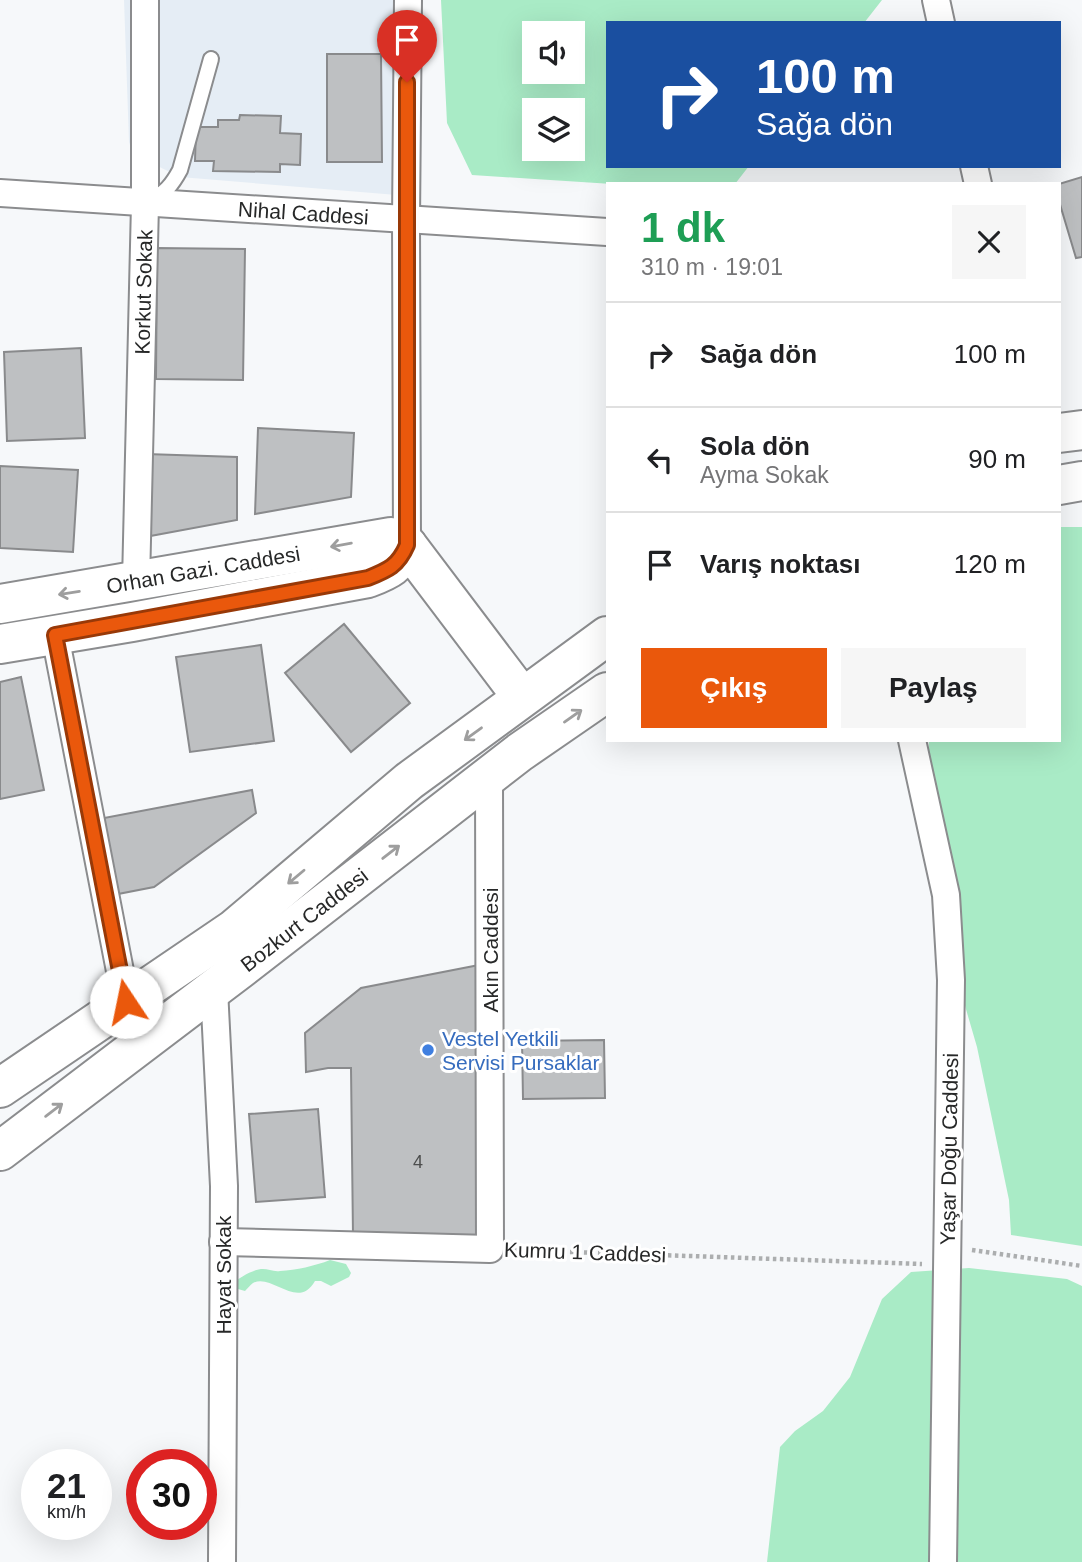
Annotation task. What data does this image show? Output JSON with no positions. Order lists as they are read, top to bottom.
{
  "streets": {
    "street": [
      "Nihal Caddesi",
      "Korkut Sokak",
      "Orhan Gazi. Caddesi",
      "Bozkurt Caddesi",
      "Akın Caddesi",
      "Yaşar Doğu Caddesi",
      "Kumru 1 Caddesi",
      "Hayat Sokak"
    ]
  },
  "crossings": [
    ["Nihal Caddesi", "Korkut Sokak"],
    ["Korkut Sokak", "Orhan Gazi. Caddesi"],
    ["Bozkurt Caddesi", "Akın Caddesi"],
    ["Bozkurt Caddesi", "Hayat Sokak"],
    ["Akın Caddesi", "Kumru 1 Caddesi"],
    ["Yaşar Doğu Caddesi", "Kumru 1 Caddesi"],
    ["Kumru 1 Caddesi", "Hayat Sokak"]
  ],
  "places": ["Vestel Yetkili Servisi Pursaklar"],
  "house_numbers": ["4"],
  "page": {
    "turn": ["100 m", "Sağa dön"],
    "heading": ["1 dk", "310 m · 19:01"],
    "list": [
      {
        "name": "Sağa dön",
        "value": "100 m"
      },
      {
        "name": "Sola dön",
        "note": "Ayma Sokak",
        "value": "90 m"
      },
      {
        "name": "Varış noktası",
        "value": "120 m"
      }
    ],
    "buttons": ["Çıkış", "Paylaş"],
    "speed": "21 km/h",
    "limit": "30"
  }
}
